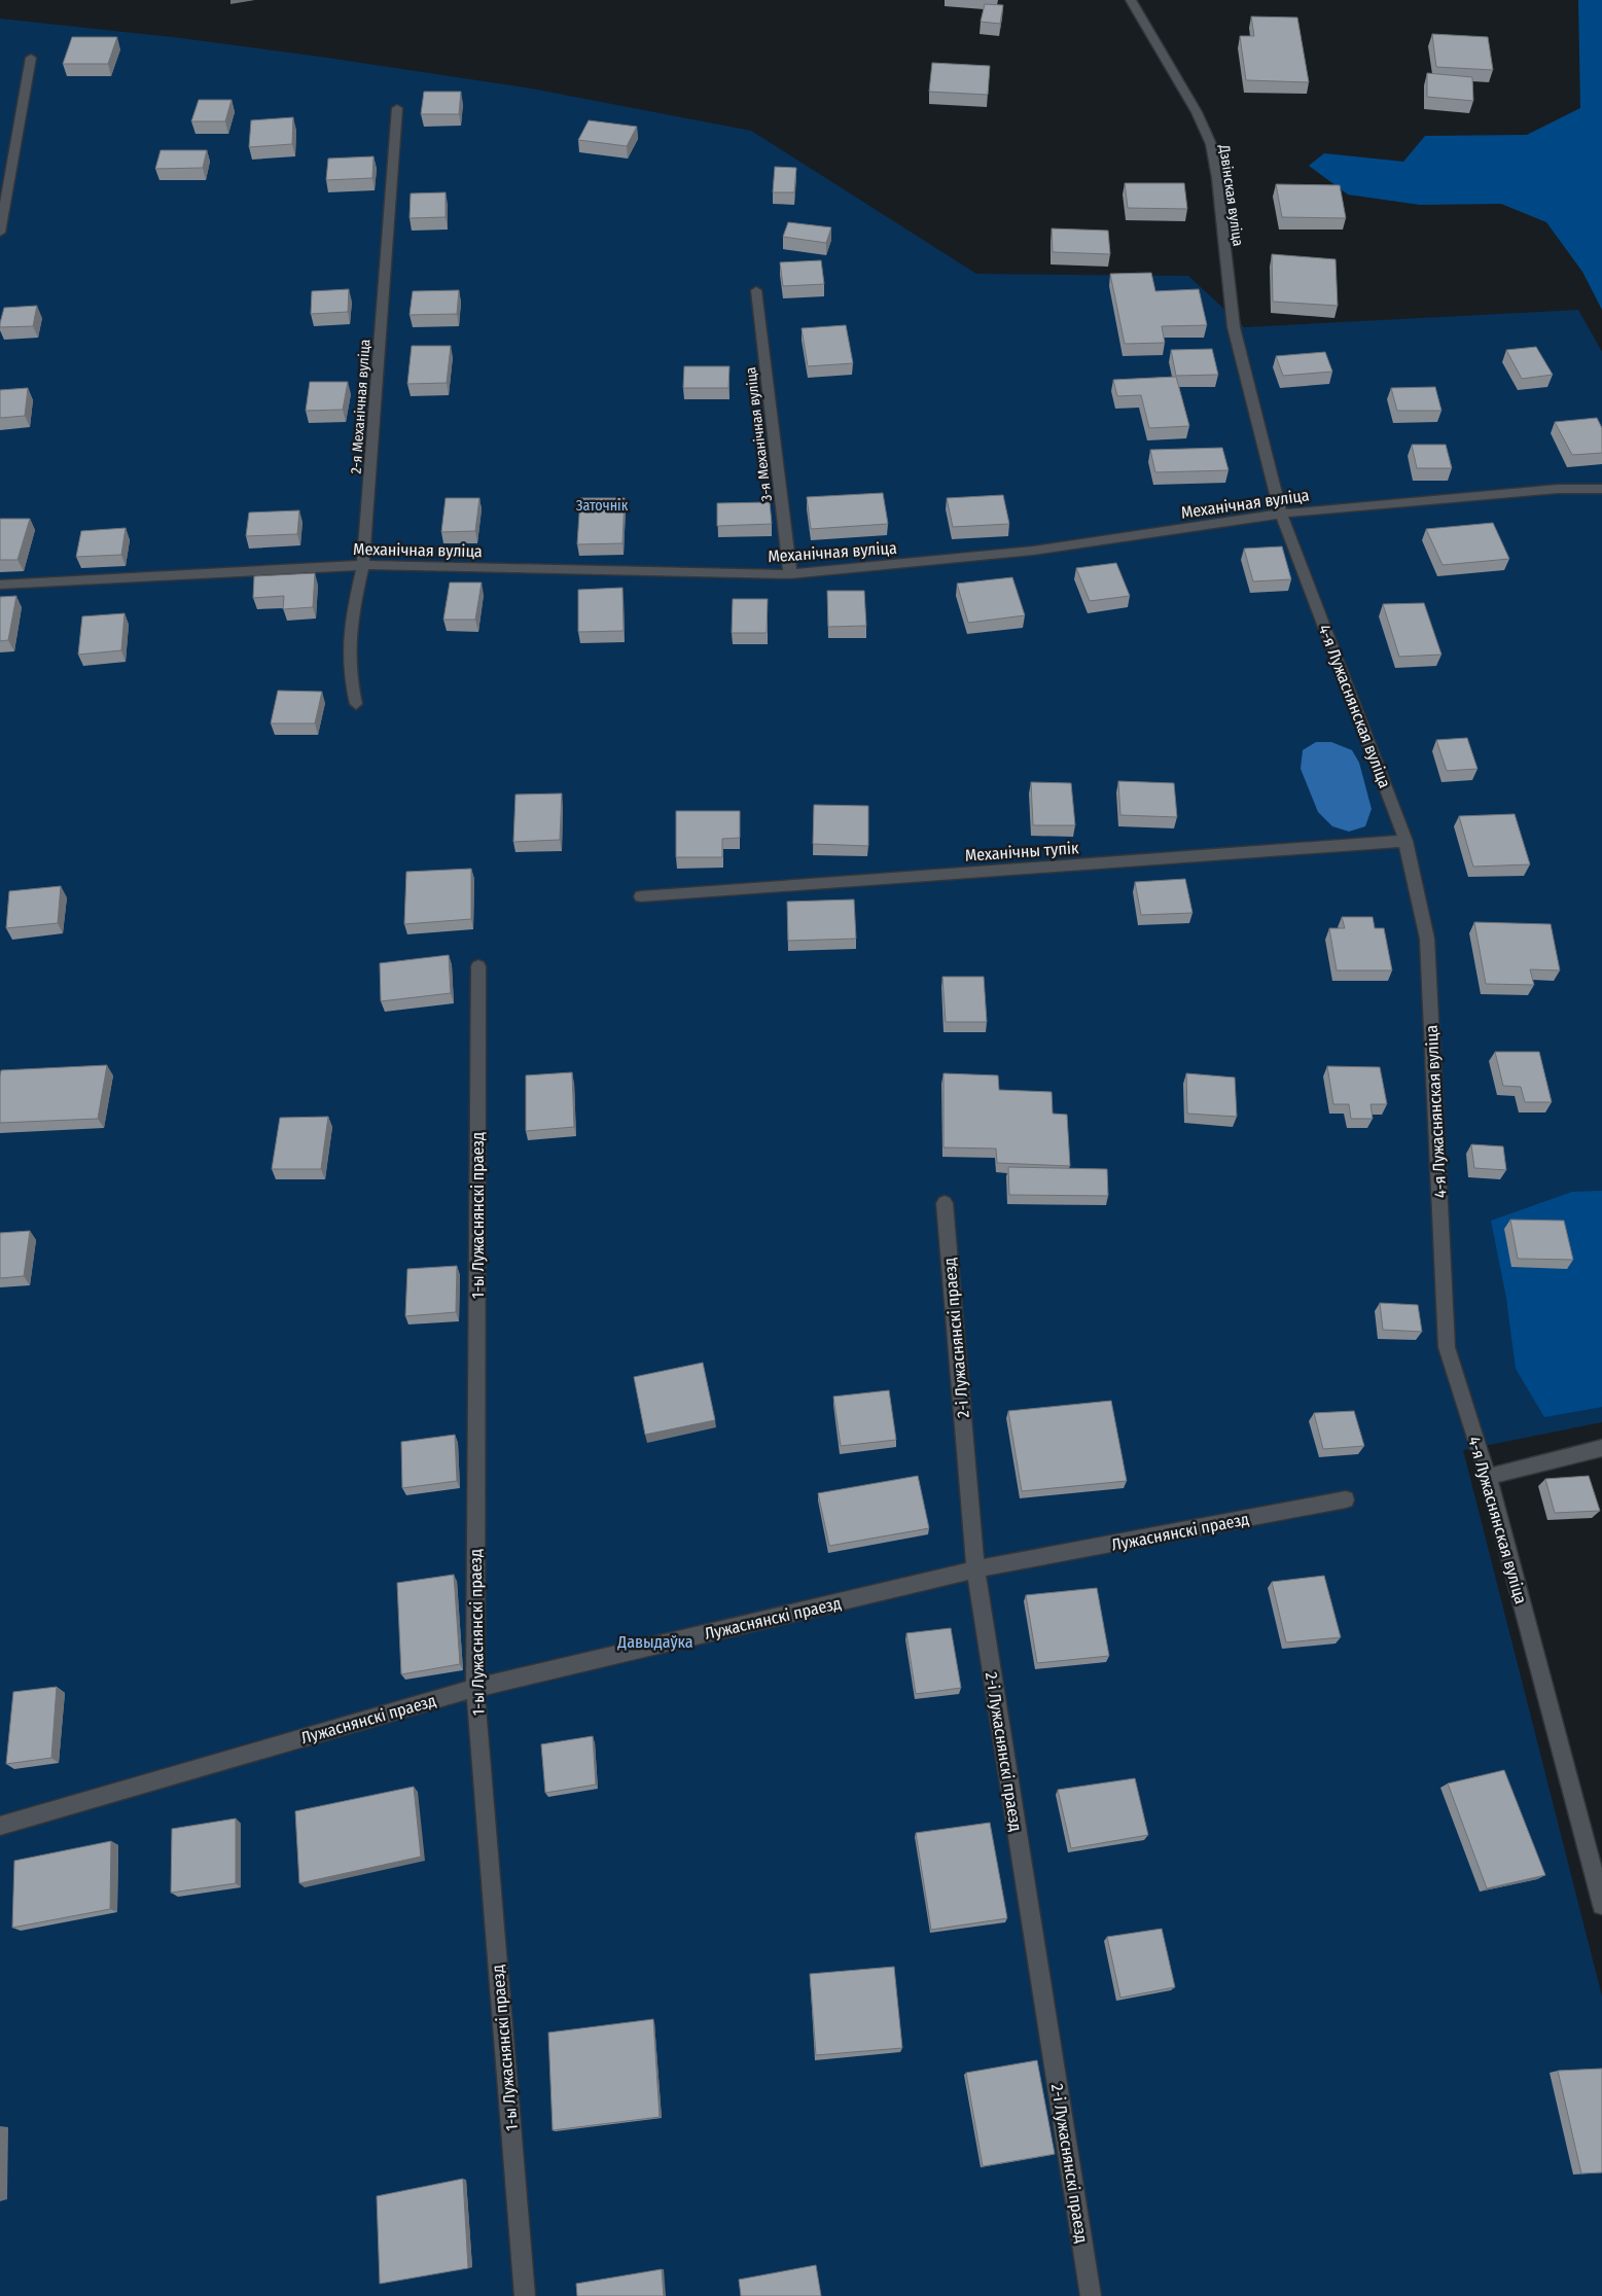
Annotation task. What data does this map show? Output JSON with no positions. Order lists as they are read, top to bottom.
{
  "streets": {
    "street": [
      "Дзвінская вуліца",
      "2-я Механічная вуліца",
      "3-я Механічная вуліца",
      "Механічная вуліца",
      "4-я Лужаснянская вуліца",
      "Механічны тупік",
      "1-ы Лужаснянскі праезд",
      "2-і Лужаснянскі праезд",
      "Лужаснянскі праезд"
    ]
  },
  "crossings": [
    ["Дзвінская вуліца", "4-я Лужаснянская вуліца"],
    ["2-я Механічная вуліца", "Механічная вуліца"],
    ["3-я Механічная вуліца", "Механічная вуліца"],
    ["Механічная вуліца", "4-я Лужаснянская вуліца"],
    ["4-я Лужаснянская вуліца", "Механічны тупік"],
    ["1-ы Лужаснянскі праезд", "Лужаснянскі праезд"],
    ["2-і Лужаснянскі праезд", "Лужаснянскі праезд"]
  ],
  "parks": ["Заточнік", "Давыдаўка"]
}
